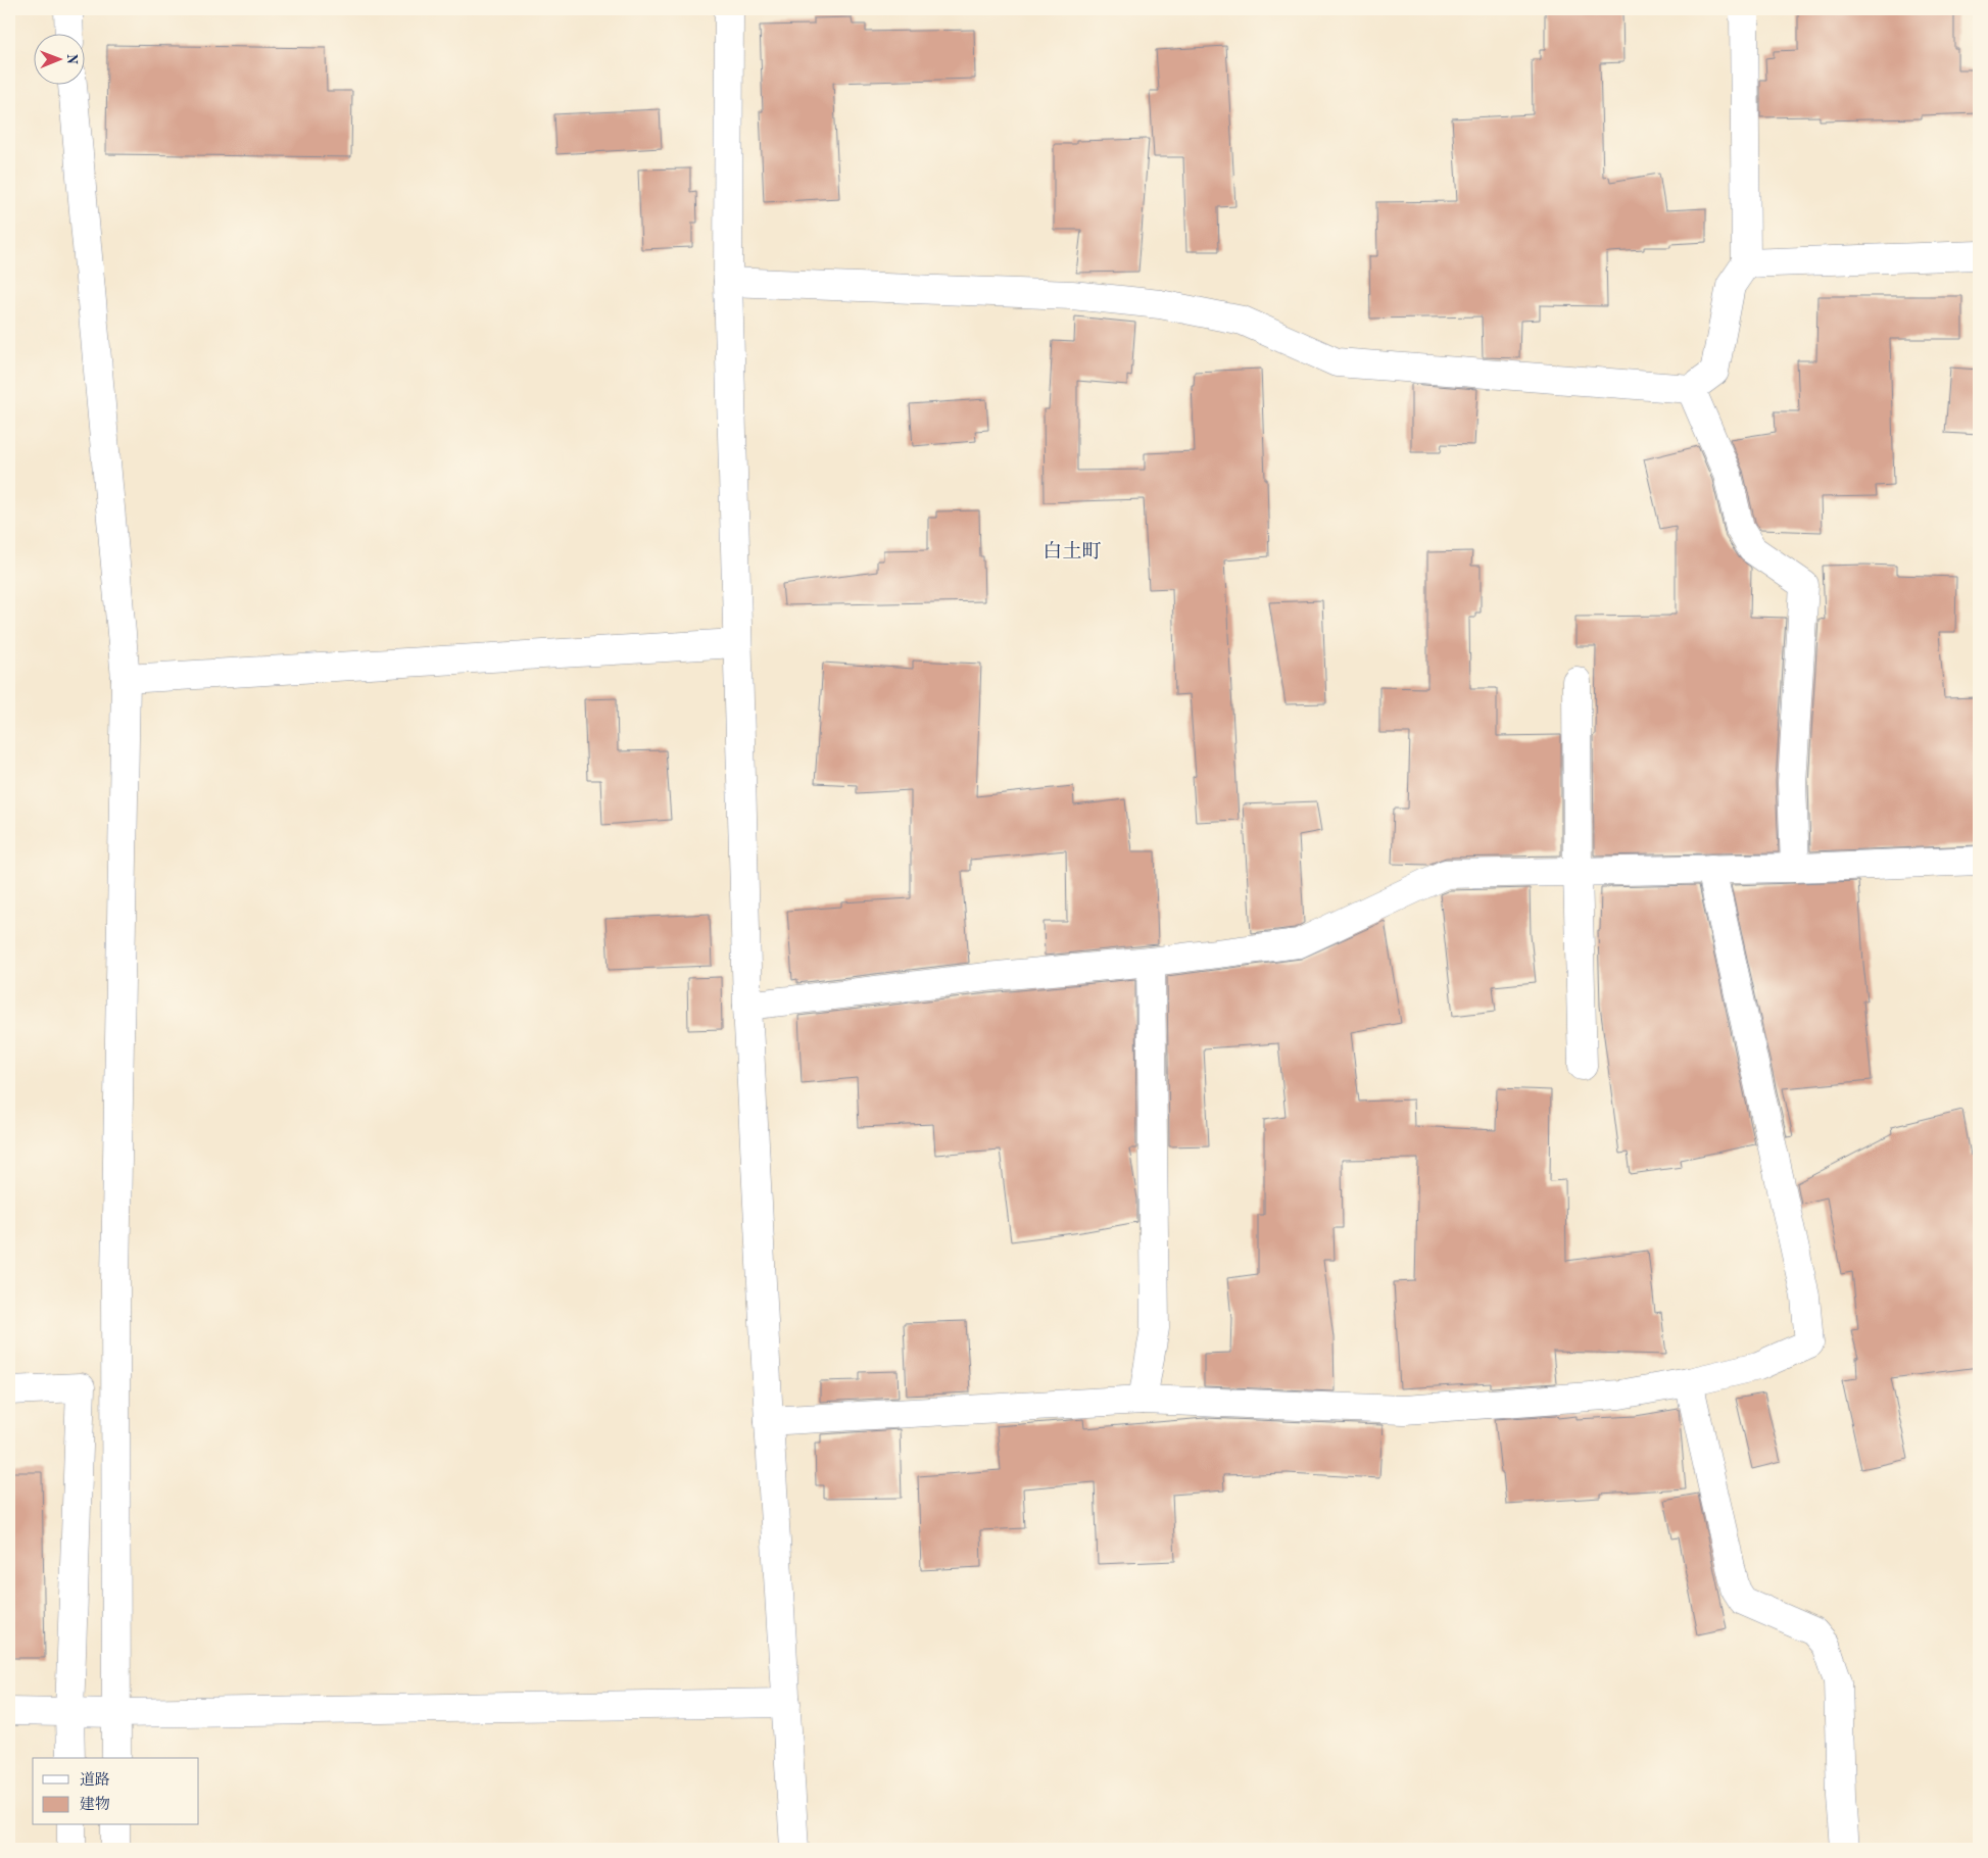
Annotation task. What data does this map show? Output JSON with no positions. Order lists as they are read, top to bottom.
{
  "districts": ["白土町"],
  "legend": ["道路", "建物"],
  "north": "right"
}
